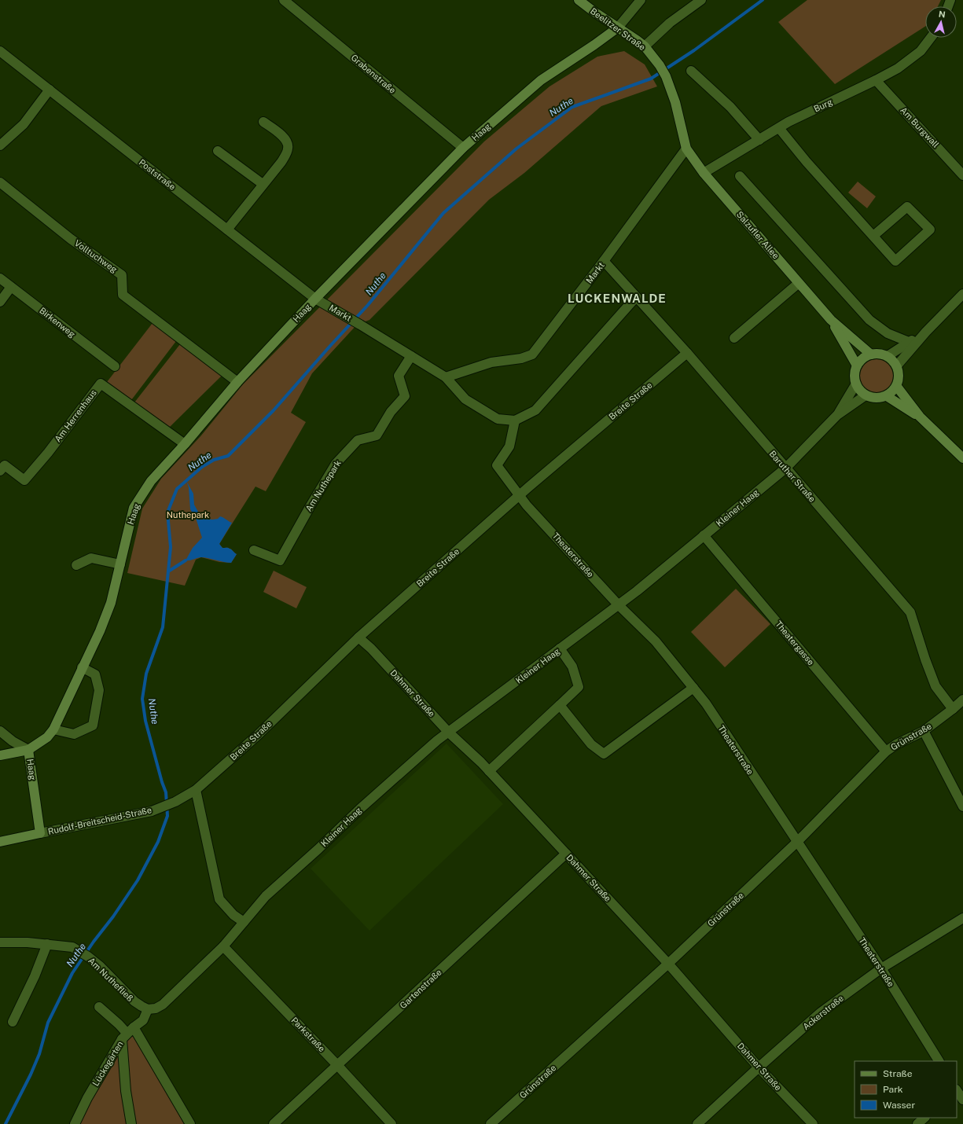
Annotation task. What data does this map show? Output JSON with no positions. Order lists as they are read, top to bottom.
{
  "streets": {
    "main road": [
      "Beelitzer Straße",
      "Haag",
      "Salzufler Allee",
      "Rudolf-Breitscheid-Straße"
    ],
    "street": [
      "Grabenstraße",
      "Burg",
      "Am Burgwall",
      "Poststraße",
      "Volltuchweg",
      "Markt",
      "Birkenweg",
      "Breite Straße",
      "Am Herrenhaus",
      "Baruther Straße",
      "Am Nuthepark",
      "Kleiner Haag",
      "Theaterstraße",
      "Theatergasse",
      "Dahmer Straße",
      "Grünstraße",
      "Am Nuthefließ",
      "Gartenstraße",
      "Ackerstraße",
      "Parkstraße",
      "Lückegärten"
    ]
  },
  "crossings": [
    ["Beelitzer Straße", "Haag"],
    ["Beelitzer Straße", "Salzufler Allee"],
    ["Beelitzer Straße", "Markt"],
    ["Grabenstraße", "Haag"],
    ["Burg", "Am Burgwall"],
    ["Burg", "Salzufler Allee"],
    ["Haag", "Poststraße"],
    ["Haag", "Volltuchweg"],
    ["Haag", "Markt"],
    ["Haag", "Am Herrenhaus"],
    ["Haag", "Rudolf-Breitscheid-Straße"],
    ["Poststraße", "Markt"],
    ["Salzufler Allee", "Markt"],
    ["Salzufler Allee", "Kleiner Haag"],
    ["Markt", "Baruther Straße"],
    ["Markt", "Am Nuthepark"],
    ["Markt", "Theaterstraße"],
    ["Breite Straße", "Baruther Straße"],
    ["Breite Straße", "Theaterstraße"],
    ["Breite Straße", "Dahmer Straße"],
    ["Breite Straße", "Rudolf-Breitscheid-Straße"],
    ["Baruther Straße", "Kleiner Haag"],
    ["Baruther Straße", "Grünstraße"],
    ["Kleiner Haag", "Theaterstraße"],
    ["Kleiner Haag", "Theatergasse"],
    ["Kleiner Haag", "Dahmer Straße"],
    ["Theaterstraße", "Grünstraße"],
    ["Theaterstraße", "Ackerstraße"],
    ["Theatergasse", "Grünstraße"],
    ["Dahmer Straße", "Grünstraße"],
    ["Dahmer Straße", "Gartenstraße"],
    ["Dahmer Straße", "Ackerstraße"],
    ["Am Nuthefließ", "Lückegärten"],
    ["Gartenstraße", "Parkstraße"]
  ],
  "districts": ["LUCKENWALDE"],
  "water": ["Nuthe"],
  "parks": ["Nuthepark"],
  "legend": ["Straße", "Park", "Wasser"],
  "north": "top"
}
